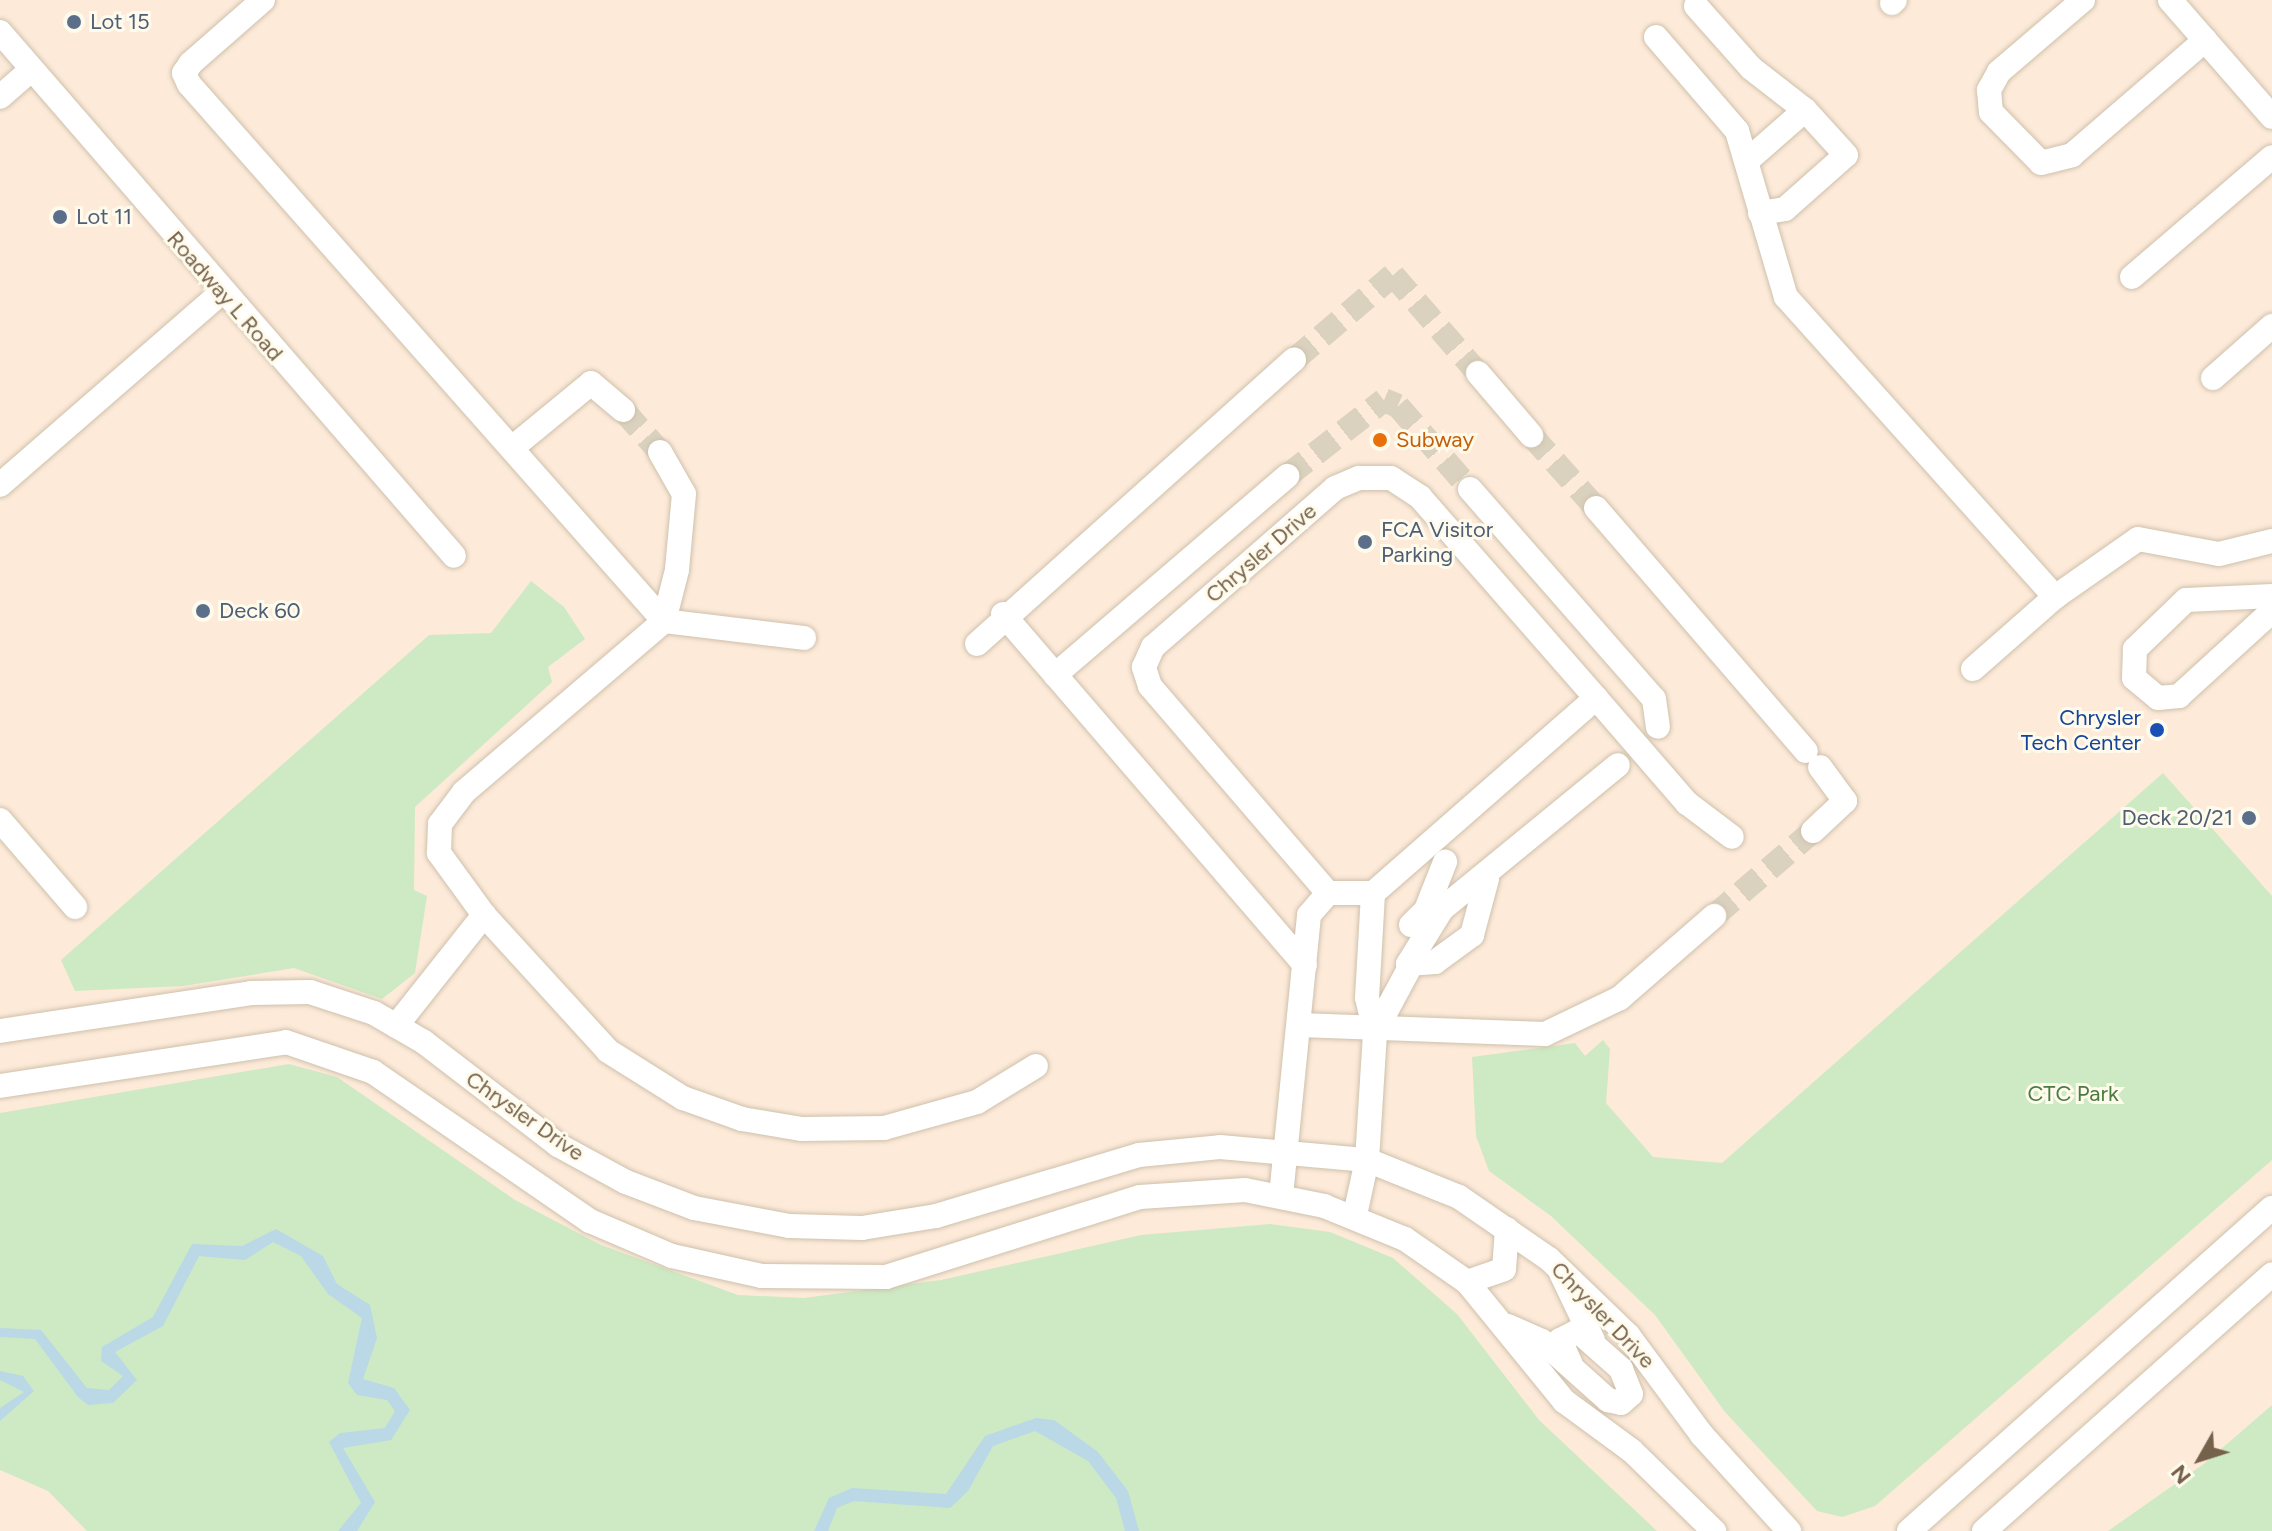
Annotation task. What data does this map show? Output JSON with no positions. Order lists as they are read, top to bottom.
{
  "streets": {
    "street": ["Roadway L Road", "Chrysler Drive"]
  },
  "parks": ["CTC Park"],
  "places": [
    "Lot 15",
    "Lot 11",
    "Subway",
    "FCA Visitor Parking",
    "Deck 60",
    "Chrysler Tech Center",
    "Deck 20/21"
  ],
  "north": "bottom left"
}
